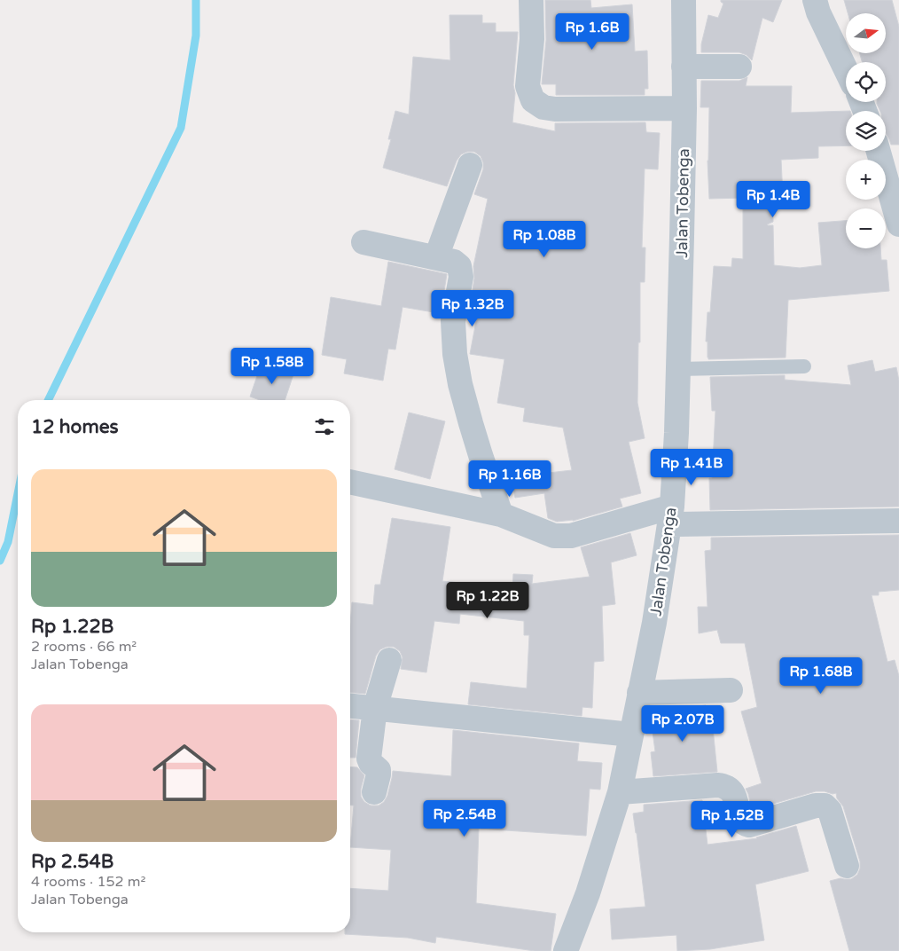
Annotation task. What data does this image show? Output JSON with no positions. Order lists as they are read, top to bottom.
{
  "streets": {
    "street": ["Jalan Tobenga"]
  },
  "north": "right",
  "page": {
    "map_buttons": ["+", "−"],
    "price": [
      "Rp 1.6B",
      "Rp 1.4B",
      "Rp 1.08B",
      "Rp 1.32B",
      "Rp 1.58B",
      "Rp 1.41B",
      "Rp 1.16B",
      "Rp 1.22B",
      "Rp 1.68B",
      "Rp 2.07B",
      "Rp 2.54B",
      "Rp 1.52B"
    ],
    "heading": "12 homes",
    "list": [
      {
        "name": "Rp 1.22B",
        "note": "2 rooms · 66 m² · Jalan Tobenga"
      },
      {
        "name": "Rp 2.54B",
        "note": "4 rooms · 152 m² · Jalan Tobenga"
      }
    ]
  }
}
